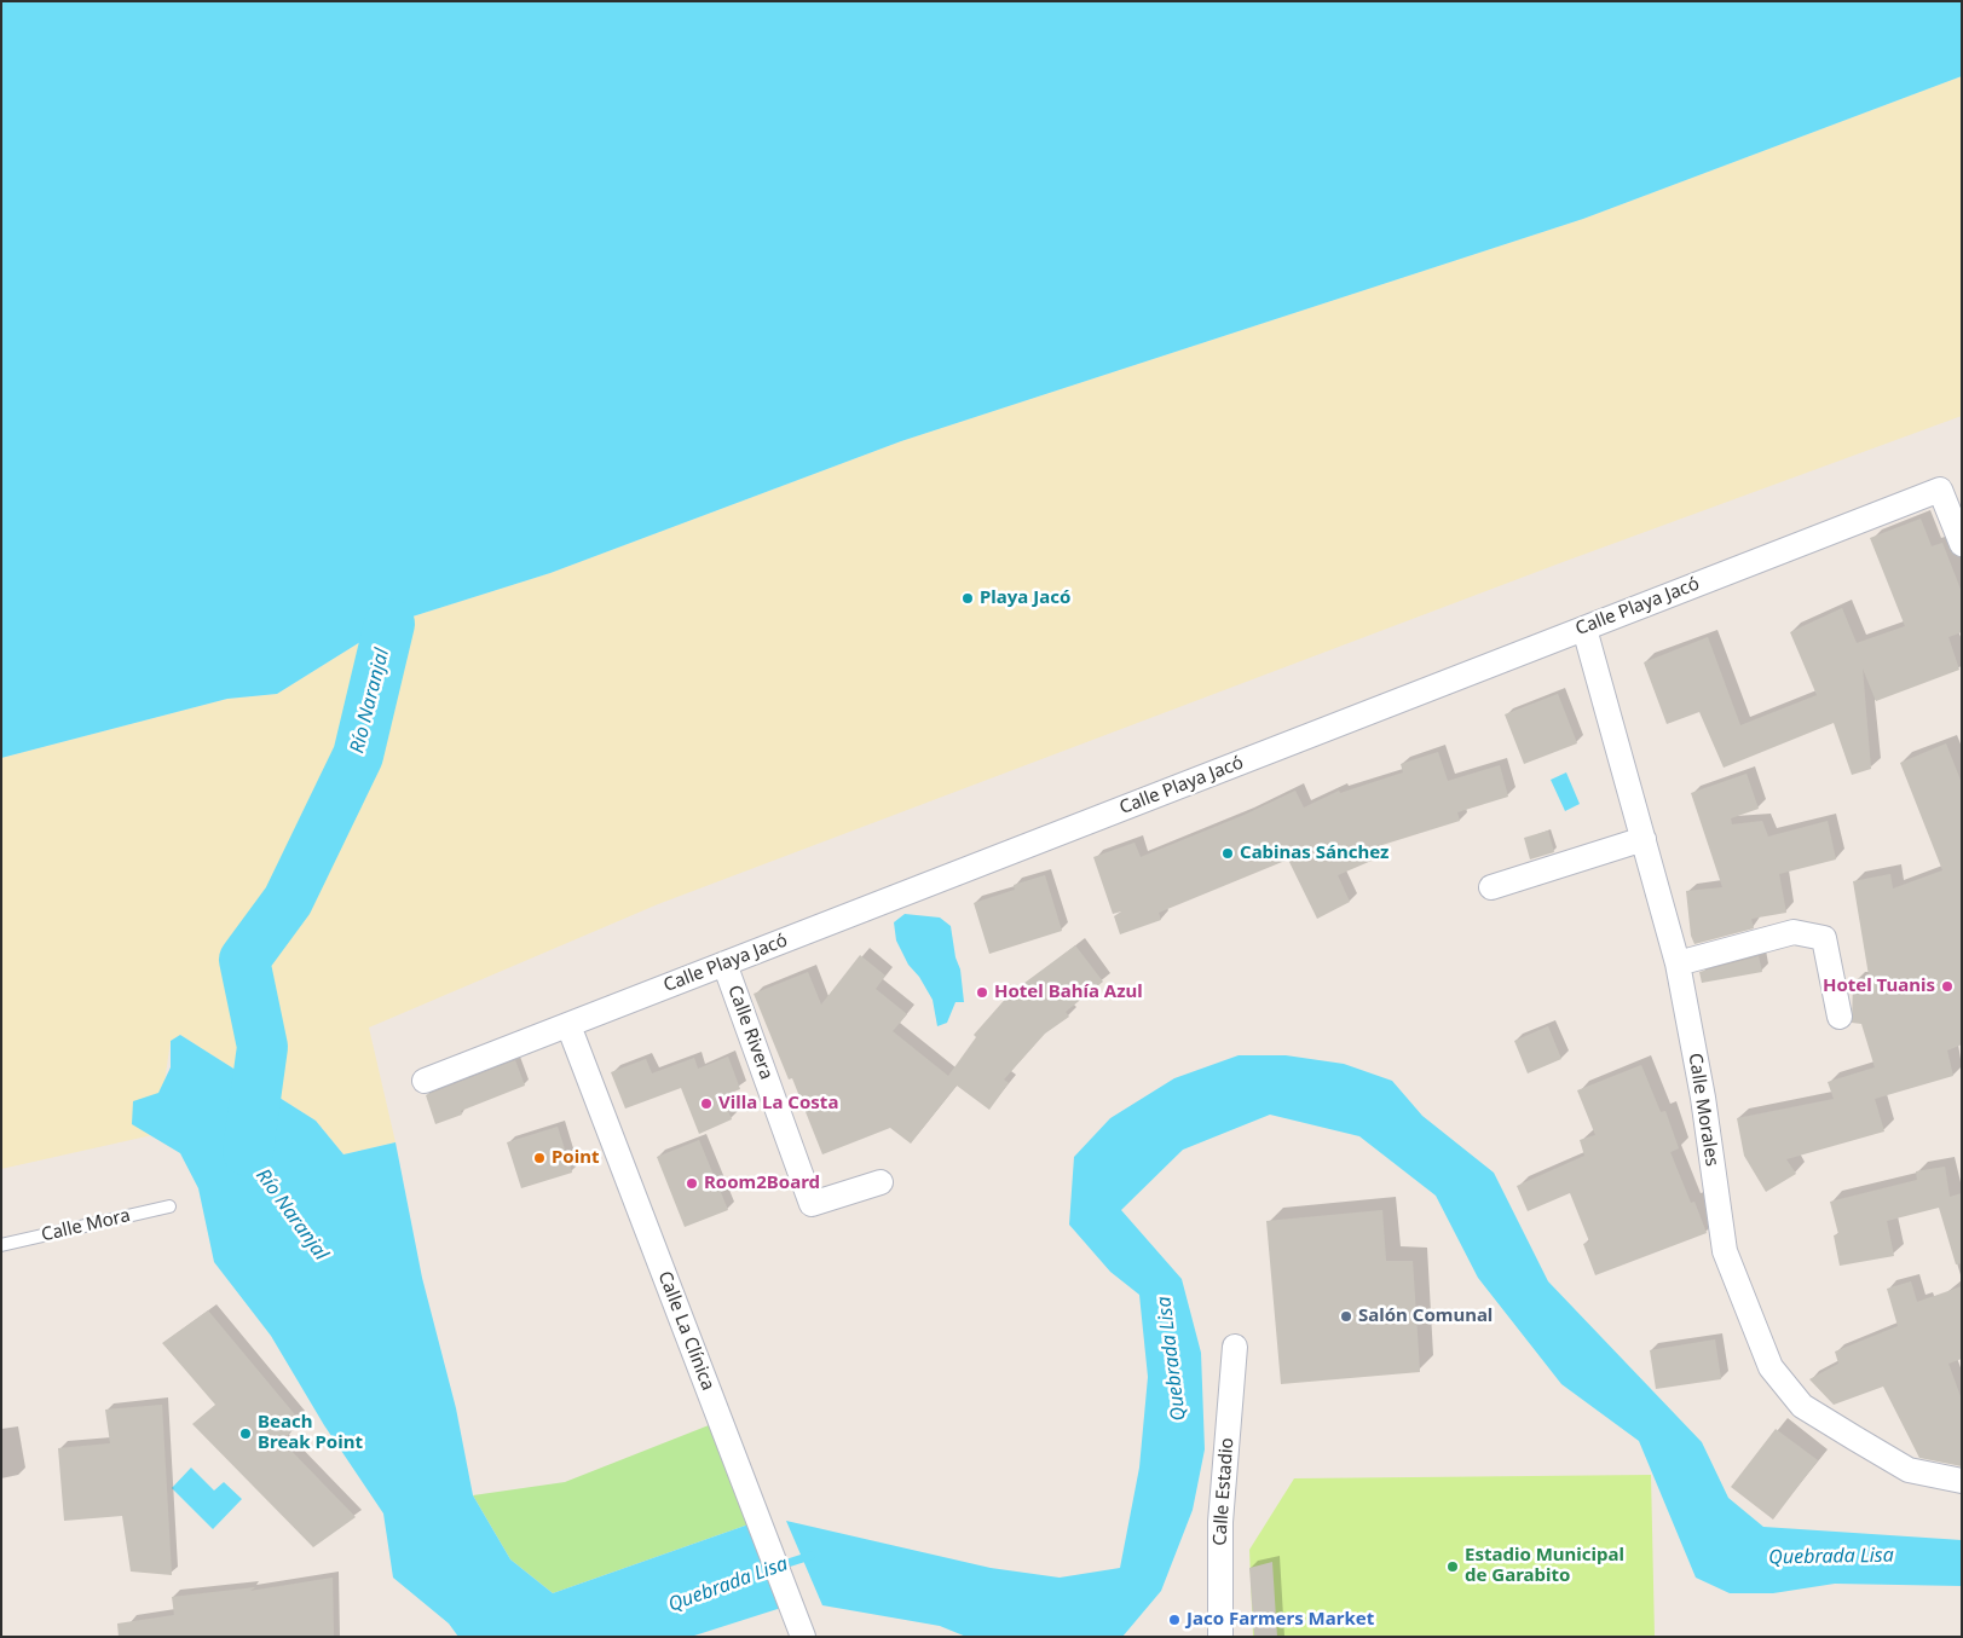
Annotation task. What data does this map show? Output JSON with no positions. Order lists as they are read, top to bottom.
{
  "streets": {
    "street": [
      "Calle Playa Jacó",
      "Calle Rivera",
      "Calle Morales",
      "Calle La Clínica",
      "Calle Estadio"
    ],
    "lane": ["Calle Mora"]
  },
  "crossings": [
    ["Calle Playa Jacó", "Calle Rivera"],
    ["Calle Playa Jacó", "Calle Morales"],
    ["Calle Playa Jacó", "Calle La Clínica"]
  ],
  "water": ["Río Naranjal", "Quebrada Lisa"],
  "places": [
    "Playa Jacó",
    "Cabinas Sánchez",
    "Hotel Tuanis",
    "Hotel Bahía Azul",
    "Villa La Costa",
    "Point",
    "Room2Board",
    "Salón Comunal",
    "Beach Break Point",
    "Estadio Municipal de Garabito",
    "Jaco Farmers Market"
  ]
}
